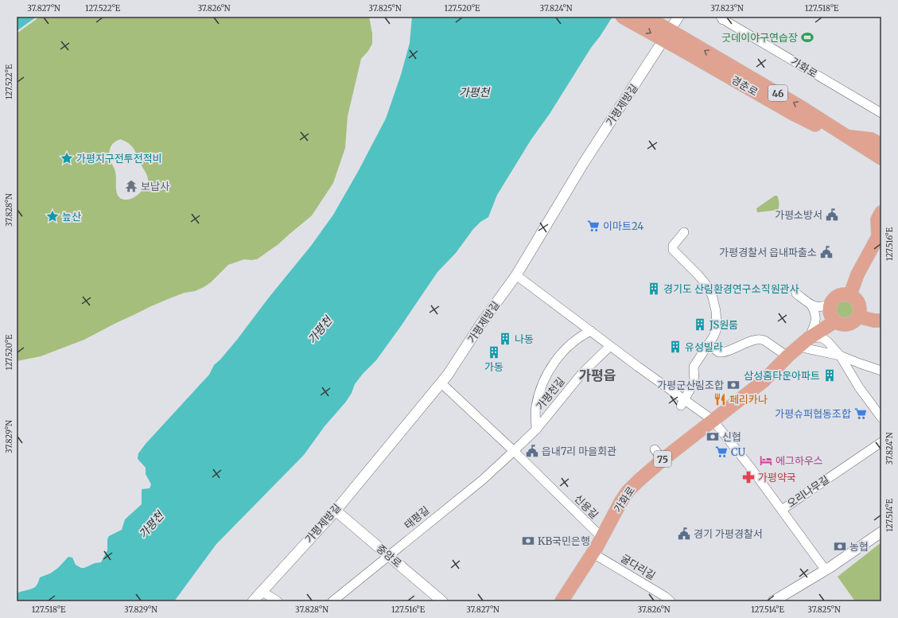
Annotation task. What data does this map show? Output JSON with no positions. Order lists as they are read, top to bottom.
{
  "streets": {
    "main road": [
      "가화로",
      "경춘로",
      "46",
      "75"
    ],
    "street": [
      "가평제방길",
      "가평천길",
      "오리나무길",
      "신용길",
      "태평길",
      "중앙로",
      "굴다리길"
    ]
  },
  "crossings": [
    ["가화로", "신용길"],
    ["가화로", "굴다리길"],
    ["가평제방길", "신용길"],
    ["가평제방길", "중앙로"],
    ["신용길", "태평길"],
    ["태평길", "중앙로"]
  ],
  "districts": ["가평읍"],
  "water": ["가평천"],
  "places": {
    "sports": ["굿데이야구연습장"],
    "place": ["가평지구전투전적비", "늪산"],
    "temple": ["보납사"],
    "public building": [
      "가평소방서",
      "가평경찰서 읍내파출소",
      "읍내7리 마을회관",
      "경기 가평경찰서"
    ],
    "supermarket": ["이마트24", "가평슈퍼협동조합", "CU"],
    "building": [
      "경기도 산림환경연구소직원관사",
      "JS원룸",
      "나동",
      "유성빌라",
      "가동",
      "삼성홈타운아파트"
    ],
    "bank": [
      "가평군산림조합",
      "신협",
      "KB국민은행",
      "농협"
    ],
    "restaurant": ["페리카나"],
    "hotel": ["에그하우스"],
    "pharmacy": ["가평약국"]
  },
  "coordinates": [
    "37.827°N",
    "127.522°E",
    "37.826°N",
    "37.825°N",
    "127.520°E",
    "37.824°N",
    "37.823°N",
    "127.518°E",
    "37.828°N",
    "127.516°E",
    "37.829°N",
    "127.514°E"
  ]
}
